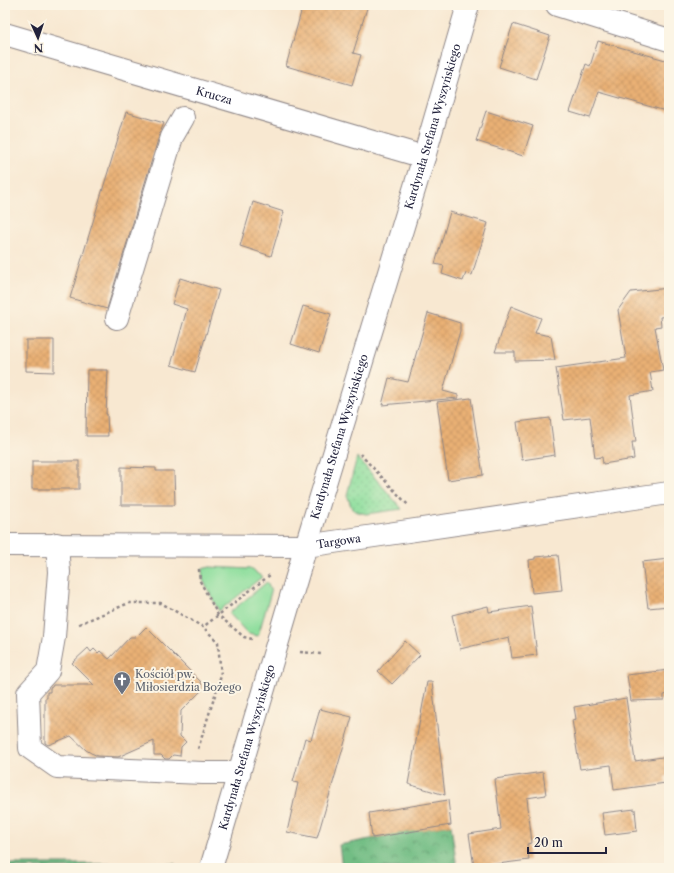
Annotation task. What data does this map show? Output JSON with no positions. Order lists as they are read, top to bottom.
{
  "streets": {
    "street": ["Krucza", "Kardynała Stefana Wyszyńskiego", "Targowa"]
  },
  "crossings": [
    ["Krucza", "Kardynała Stefana Wyszyńskiego"],
    ["Kardynała Stefana Wyszyńskiego", "Targowa"]
  ],
  "places": {
    "church": ["Kościół pw. Miłosierdzia Bożego"]
  },
  "scale_bar": "20 m",
  "north": "bottom"
}
